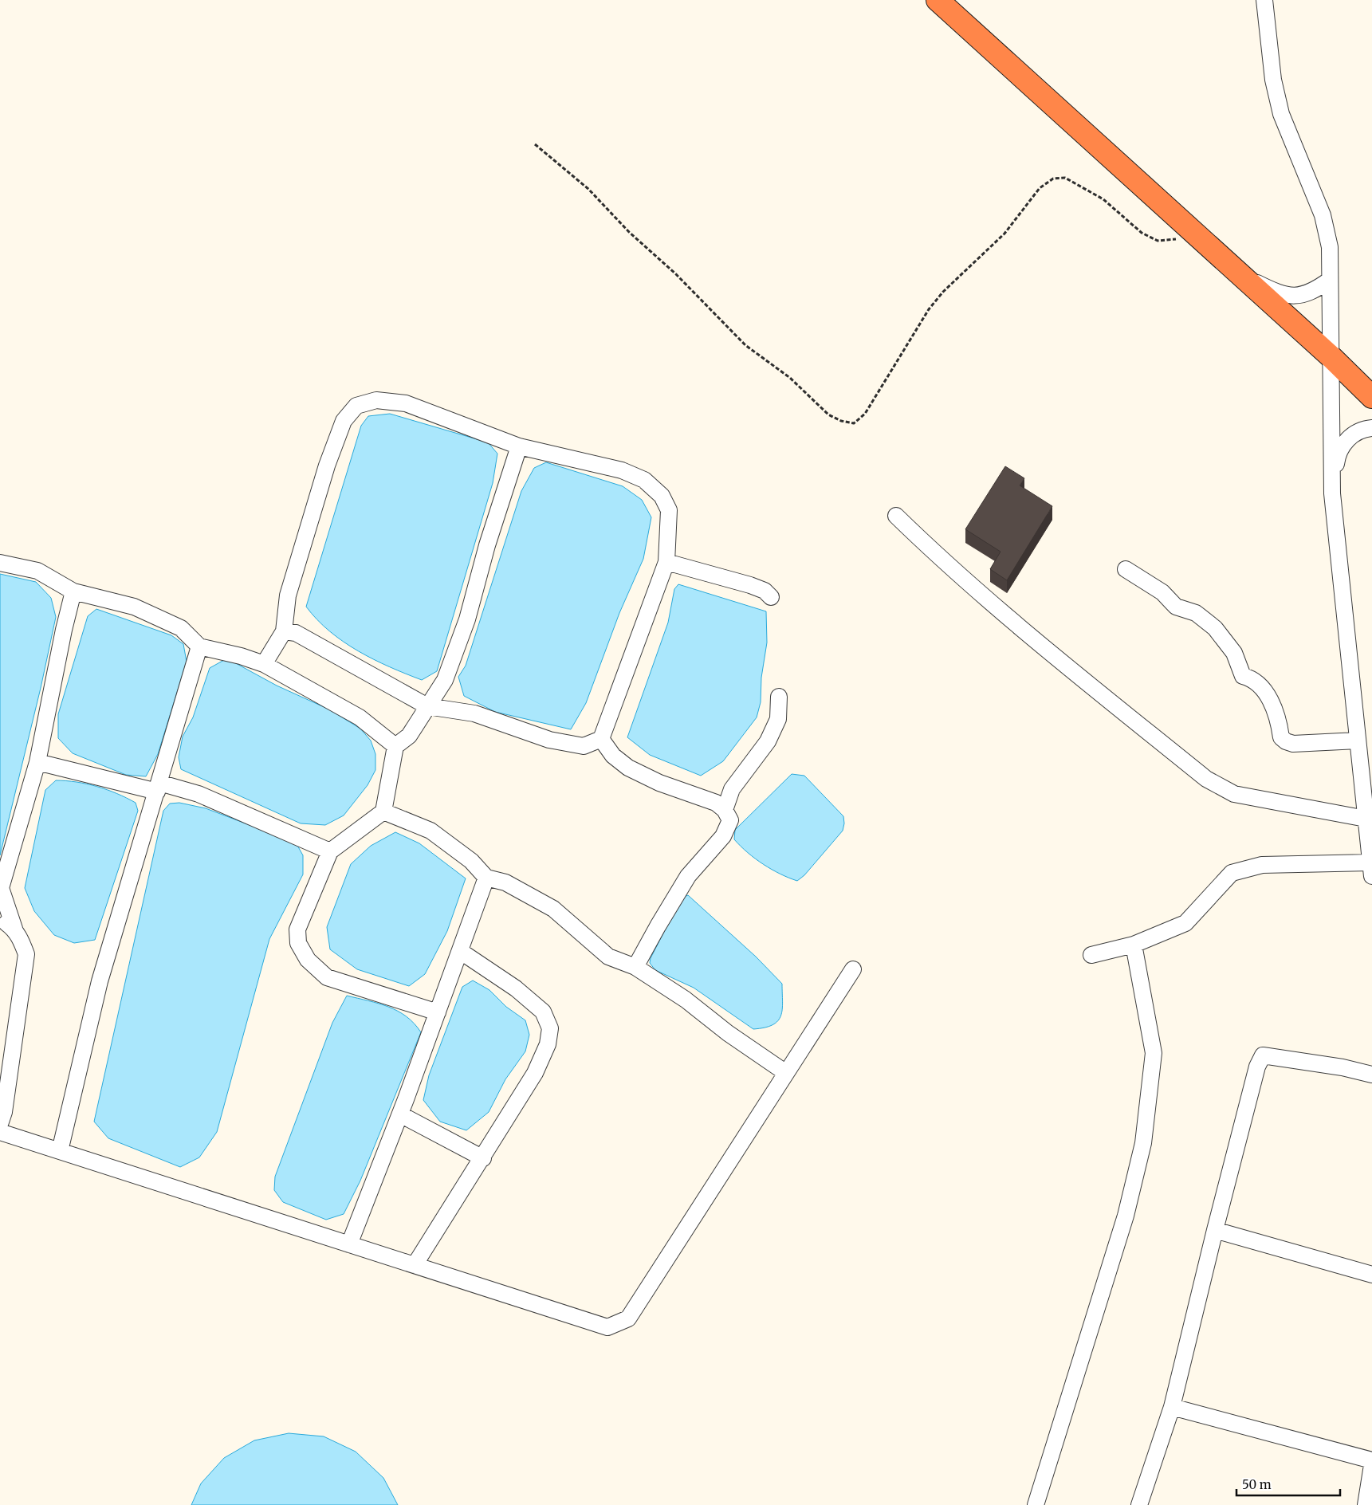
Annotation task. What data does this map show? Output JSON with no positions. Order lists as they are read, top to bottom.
{
  "scale_bar": "50 m"
}
